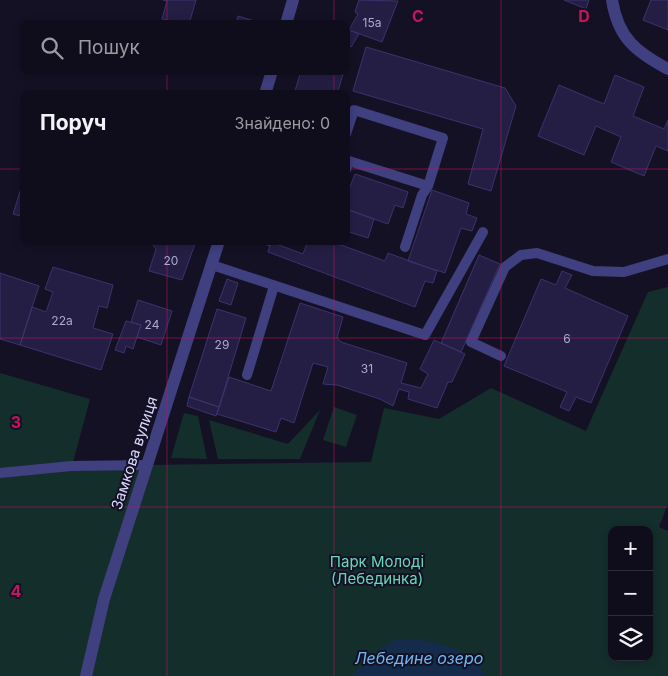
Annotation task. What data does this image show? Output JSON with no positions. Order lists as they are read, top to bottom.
{
  "streets": {
    "street": ["Замкова вулиця"]
  },
  "water": ["Лебедине озеро"],
  "parks": ["Парк Молоді (Лебединка)"],
  "house_numbers": [
    "15а",
    "20",
    "22а",
    "24",
    "6",
    "29",
    "31"
  ],
  "page": {
    "search": "Пошук",
    "heading": ["Поруч", "Знайдено: 0"],
    "map_buttons": ["+", "−"]
  },
  "grid": {
    "columns": ["C", "D"],
    "rows": ["3", "4"]
  }
}
